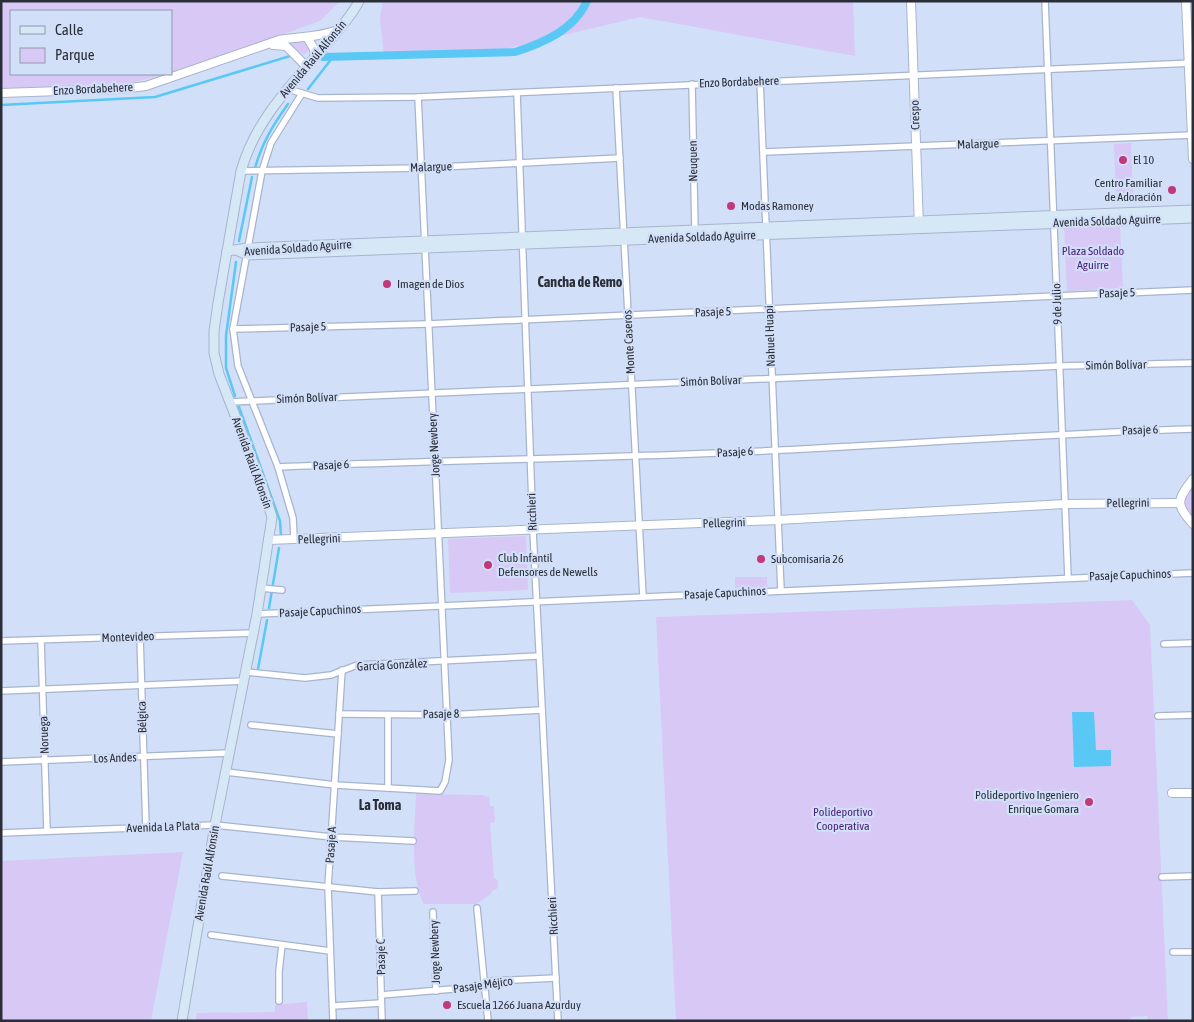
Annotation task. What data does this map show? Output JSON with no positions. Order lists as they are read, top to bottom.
{
  "streets": {
    "main road": ["Avenida Raúl Alfonsín", "Avenida Soldado Aguirre"],
    "street": [
      "Enzo Bordabehere",
      "Crespo",
      "Malargue",
      "Neuquen",
      "Pasaje 5",
      "9 de Julio",
      "Nahuel Huapi",
      "Monte Caseros",
      "Simón Bolívar",
      "Pasaje 6",
      "Jorge Newbery",
      "Pellegrini",
      "Ricchieri",
      "Pasaje Capuchinos",
      "Montevideo",
      "García González",
      "Pasaje 8",
      "Bélgica",
      "Noruega",
      "Los Andes",
      "Avenida La Plata",
      "Pasaje A",
      "Pasaje C",
      "Pasaje Méjico"
    ]
  },
  "crossings": [
    ["Avenida Raúl Alfonsín", "Enzo Bordabehere"],
    ["Avenida Raúl Alfonsín", "Malargue"],
    ["Avenida Raúl Alfonsín", "Avenida Soldado Aguirre"],
    ["Avenida Raúl Alfonsín", "Simón Bolívar"],
    ["Avenida Raúl Alfonsín", "Pellegrini"],
    ["Avenida Raúl Alfonsín", "Pasaje Capuchinos"],
    ["Avenida Raúl Alfonsín", "Montevideo"],
    ["Avenida Raúl Alfonsín", "García González"],
    ["Avenida Raúl Alfonsín", "Los Andes"],
    ["Avenida Raúl Alfonsín", "Avenida La Plata"],
    ["Enzo Bordabehere", "Crespo"],
    ["Enzo Bordabehere", "Neuquen"],
    ["Enzo Bordabehere", "9 de Julio"],
    ["Enzo Bordabehere", "Nahuel Huapi"],
    ["Enzo Bordabehere", "Monte Caseros"],
    ["Enzo Bordabehere", "Jorge Newbery"],
    ["Enzo Bordabehere", "Ricchieri"],
    ["Crespo", "Malargue"],
    ["Crespo", "Avenida Soldado Aguirre"],
    ["Malargue", "9 de Julio"],
    ["Malargue", "Nahuel Huapi"],
    ["Malargue", "Monte Caseros"],
    ["Malargue", "Jorge Newbery"],
    ["Malargue", "Ricchieri"],
    ["Neuquen", "Avenida Soldado Aguirre"],
    ["Avenida Soldado Aguirre", "9 de Julio"],
    ["Avenida Soldado Aguirre", "Nahuel Huapi"],
    ["Avenida Soldado Aguirre", "Monte Caseros"],
    ["Avenida Soldado Aguirre", "Jorge Newbery"],
    ["Avenida Soldado Aguirre", "Ricchieri"],
    ["Pasaje 5", "9 de Julio"],
    ["Pasaje 5", "Nahuel Huapi"],
    ["Pasaje 5", "Monte Caseros"],
    ["Pasaje 5", "Jorge Newbery"],
    ["Pasaje 5", "Ricchieri"],
    ["9 de Julio", "Simón Bolívar"],
    ["9 de Julio", "Pasaje 6"],
    ["9 de Julio", "Pellegrini"],
    ["9 de Julio", "Pasaje Capuchinos"],
    ["Nahuel Huapi", "Simón Bolívar"],
    ["Nahuel Huapi", "Pasaje 6"],
    ["Nahuel Huapi", "Pellegrini"],
    ["Nahuel Huapi", "Pasaje Capuchinos"],
    ["Monte Caseros", "Simón Bolívar"],
    ["Monte Caseros", "Pasaje 6"],
    ["Monte Caseros", "Pellegrini"],
    ["Monte Caseros", "Pasaje Capuchinos"],
    ["Simón Bolívar", "Jorge Newbery"],
    ["Simón Bolívar", "Ricchieri"],
    ["Pasaje 6", "Jorge Newbery"],
    ["Pasaje 6", "Ricchieri"],
    ["Jorge Newbery", "Pellegrini"],
    ["Jorge Newbery", "Pasaje Capuchinos"],
    ["Jorge Newbery", "García González"],
    ["Jorge Newbery", "Pasaje 8"],
    ["Jorge Newbery", "Pasaje Méjico"],
    ["Pellegrini", "Ricchieri"],
    ["Ricchieri", "Pasaje Capuchinos"],
    ["Ricchieri", "García González"],
    ["Ricchieri", "Pasaje 8"],
    ["Ricchieri", "Pasaje Méjico"],
    ["Montevideo", "Bélgica"],
    ["Montevideo", "Noruega"],
    ["García González", "Pasaje A"],
    ["Pasaje 8", "Pasaje A"],
    ["Bélgica", "Los Andes"],
    ["Bélgica", "Avenida La Plata"],
    ["Noruega", "Los Andes"],
    ["Noruega", "Avenida La Plata"],
    ["Avenida La Plata", "Pasaje A"],
    ["Pasaje C", "Pasaje Méjico"]
  ],
  "districts": ["Cancha de Remo", "La Toma"],
  "parks": ["Plaza Soldado Aguirre", "Polideportivo Cooperativa"],
  "places": [
    "El 10",
    "Centro Familiar de Adoración",
    "Modas Ramoney",
    "Imagen de Dios",
    "Subcomisaria 26",
    "Club Infantil Defensores de Newells",
    "Polideportivo Ingeniero Enrique Gomara",
    "Escuela 1266 Juana Azurduy"
  ],
  "legend": ["Calle", "Parque"]
}
